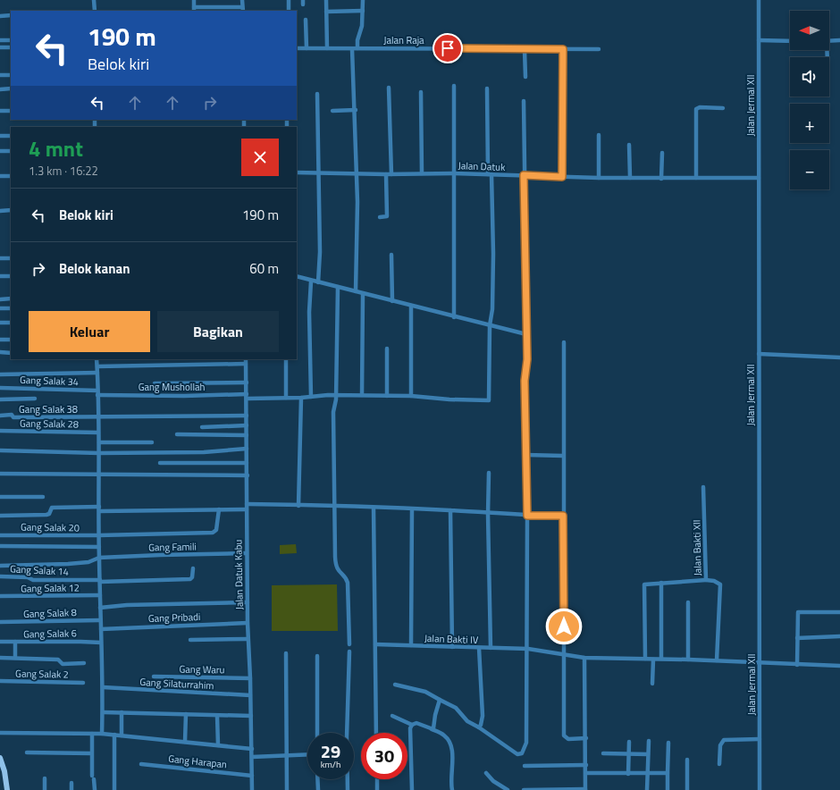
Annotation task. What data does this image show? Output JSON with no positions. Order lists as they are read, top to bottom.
{
  "streets": {
    "street": [
      "Jalan Raja",
      "Jalan Jermal XII",
      "Jalan Datuk",
      "Gang Salak 34",
      "Gang Mushollah",
      "Gang Salak 38",
      "Gang Salak 28",
      "Gang Salak 20",
      "Gang Famili",
      "Jalan Bakti XII",
      "Gang Salak 14",
      "Jalan Datuk Kabu",
      "Gang Salak 12",
      "Gang Salak 8",
      "Gang Pribadi",
      "Gang Salak 6",
      "Jalan Bakti IV",
      "Gang Waru",
      "Gang Salak 2",
      "Gang Silaturrahim",
      "Gang Harapan"
    ]
  },
  "crossings": [
    ["Jalan Jermal XII", "Jalan Datuk"],
    ["Jalan Jermal XII", "Jalan Bakti IV"],
    ["Gang Salak 34", "Gang Mushollah"],
    ["Gang Mushollah", "Jalan Datuk Kabu"],
    ["Gang Salak 38", "Jalan Datuk Kabu"],
    ["Gang Famili", "Jalan Datuk Kabu"],
    ["Jalan Bakti XII", "Jalan Bakti IV"],
    ["Jalan Datuk Kabu", "Gang Pribadi"],
    ["Jalan Datuk Kabu", "Gang Waru"],
    ["Jalan Datuk Kabu", "Gang Silaturrahim"],
    ["Jalan Datuk Kabu", "Gang Harapan"]
  ],
  "north": "left",
  "page": {
    "map_buttons": ["+", "−"],
    "turn": ["190 m", "Belok kiri"],
    "heading": ["4 mnt", "1.3 km · 16:22"],
    "list": [
      {
        "name": "Belok kiri",
        "value": "190 m"
      },
      {
        "name": "Belok kanan",
        "value": "60 m"
      }
    ],
    "buttons": ["Keluar", "Bagikan"],
    "speed": "29 km/h",
    "limit": "30"
  }
}
